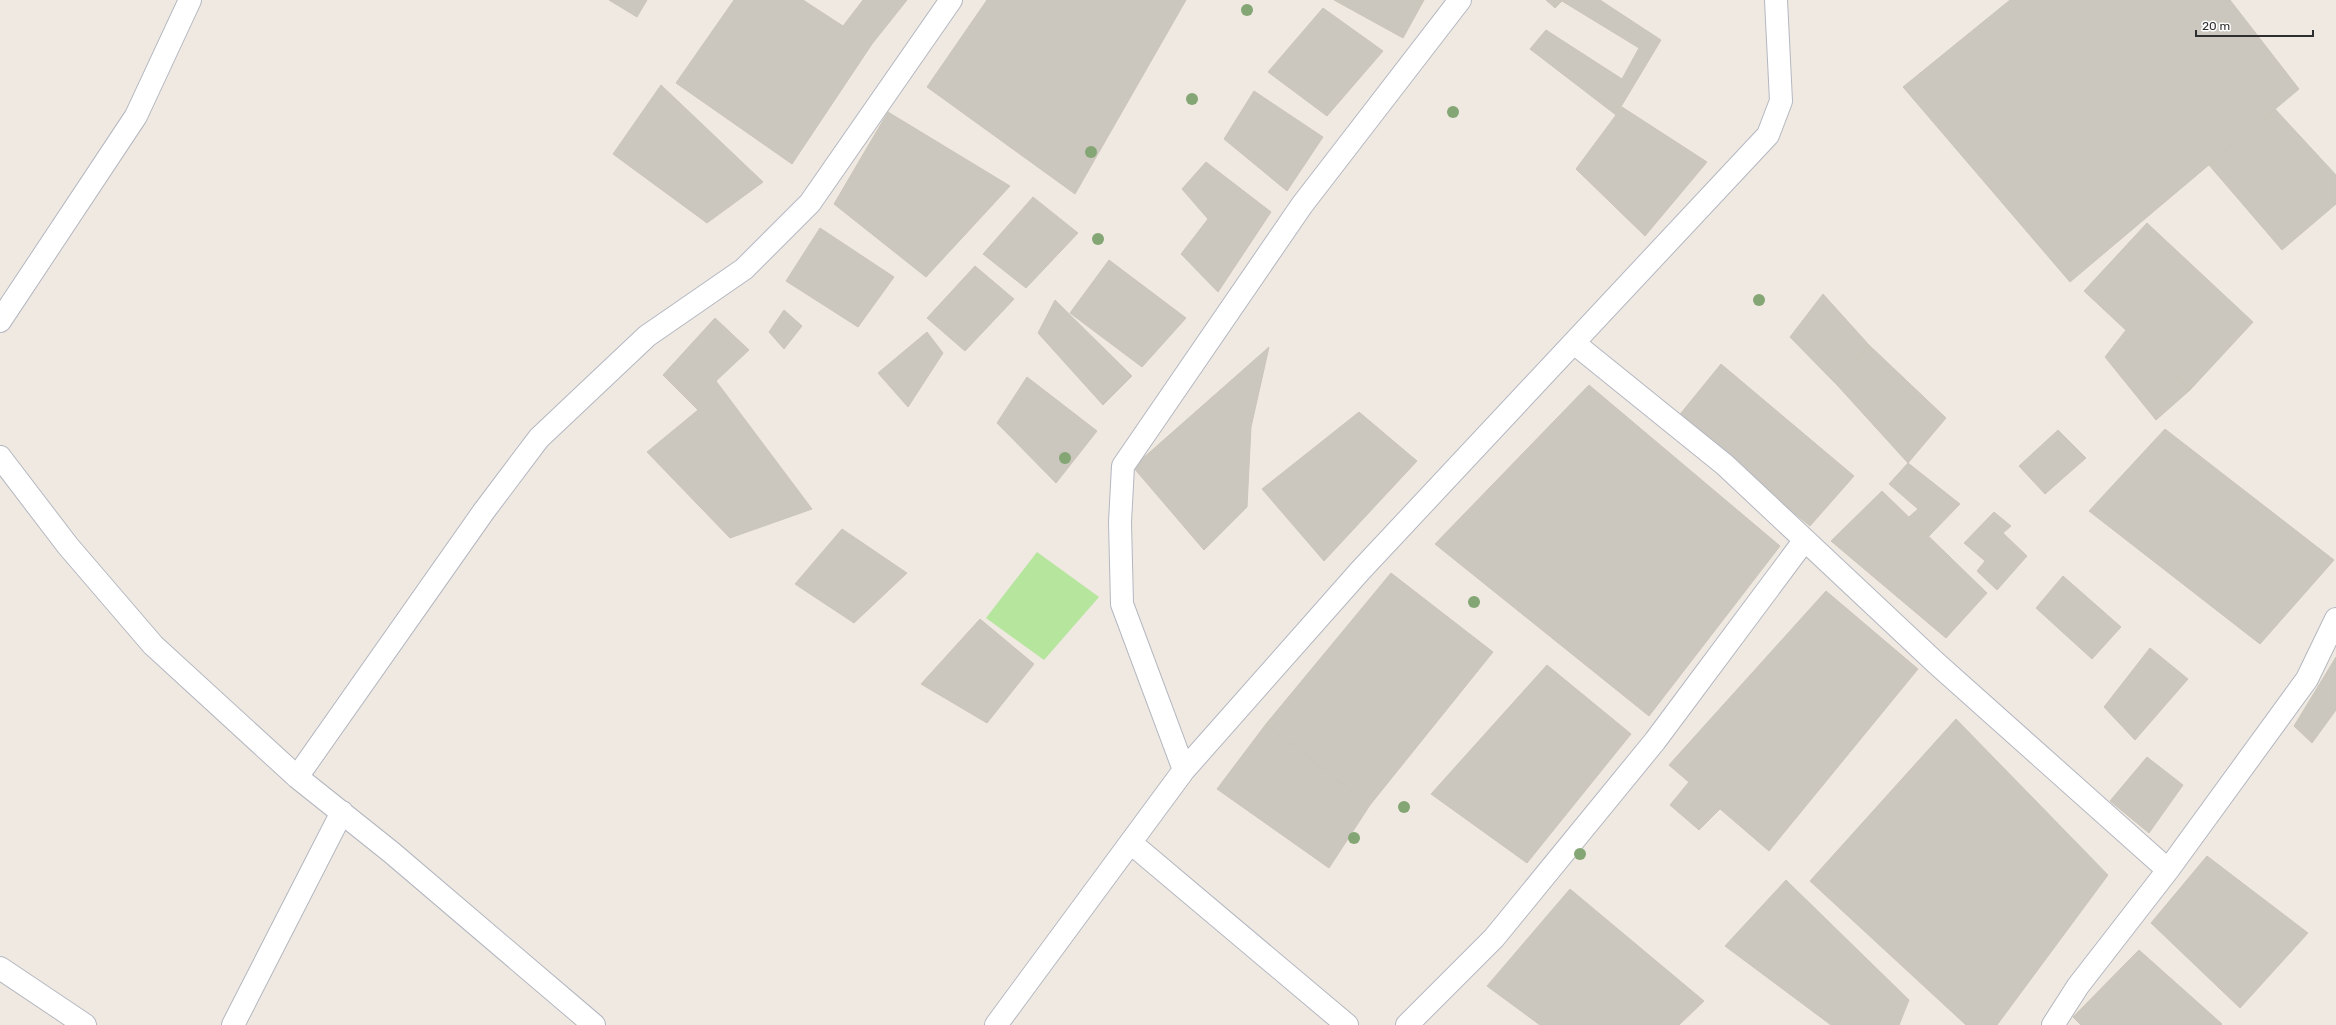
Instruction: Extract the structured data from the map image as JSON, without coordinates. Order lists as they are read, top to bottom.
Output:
{
  "scale_bar": "20 m"
}
